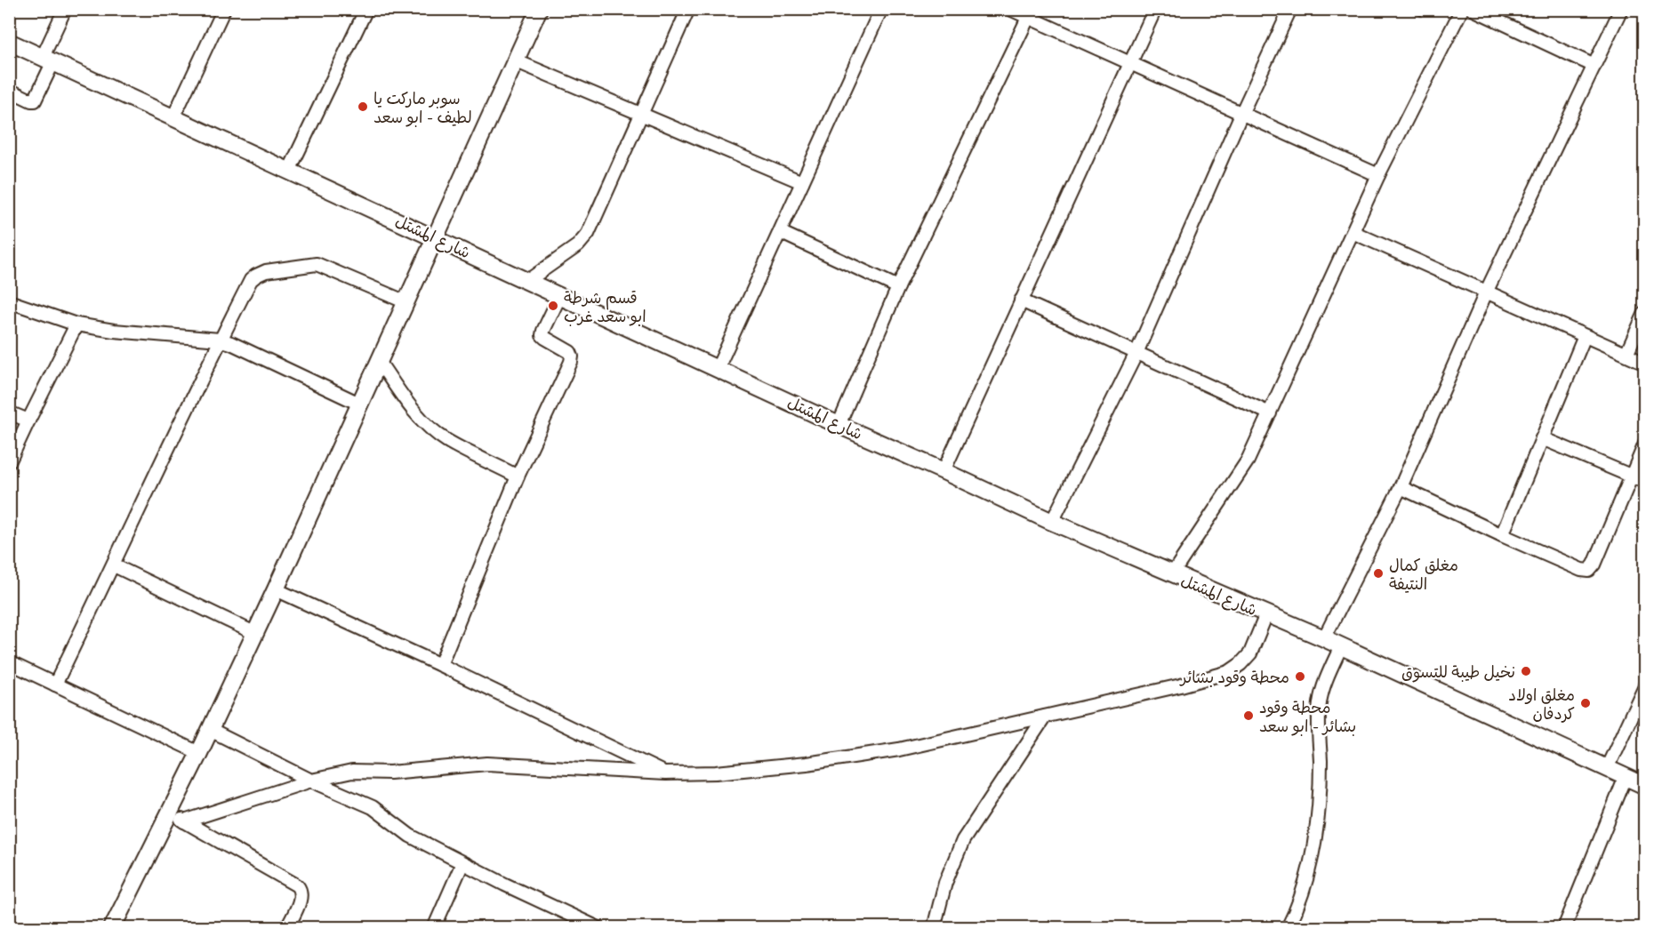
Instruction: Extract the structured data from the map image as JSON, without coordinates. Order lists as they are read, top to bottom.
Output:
{
  "streets": {
    "street": ["شارع المشتل"]
  },
  "places": [
    "سوبر ماركت يا لطيف - ابو سعد",
    "قسم شرطة ابو سعد غرب",
    "مغلق كمال النتيفة",
    "نخيل طيبة للتسوق",
    "محطة وقود بشائر",
    "مغلق اولاد كردفان",
    "محطة وقود بشائر - ابو سعد"
  ]
}
